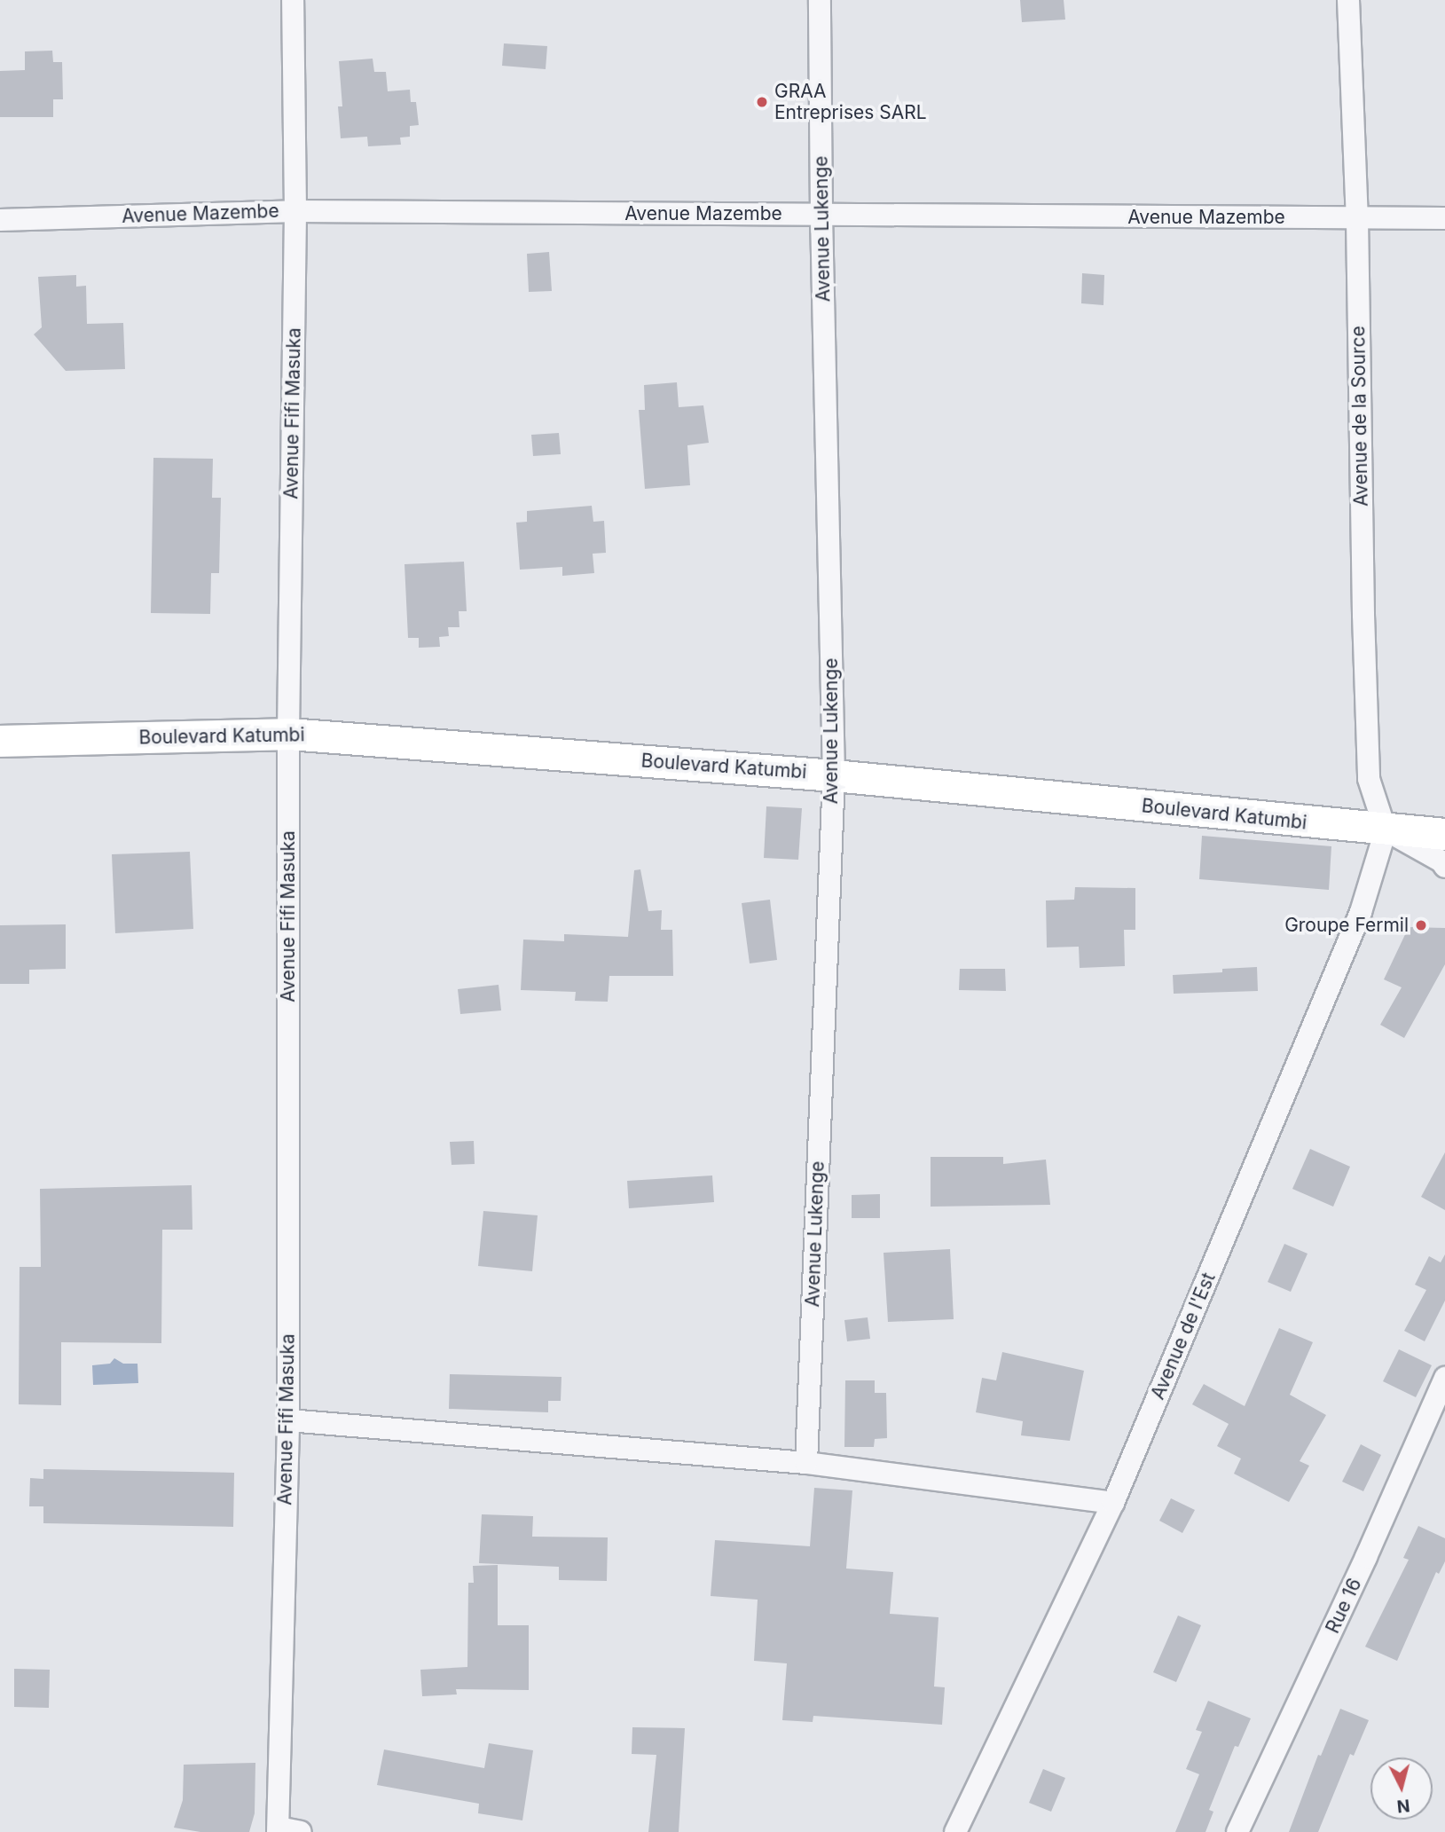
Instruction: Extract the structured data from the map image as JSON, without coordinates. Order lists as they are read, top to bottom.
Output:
{
  "streets": {
    "street": [
      "Avenue Mazembe",
      "Avenue Lukenge",
      "Avenue Fifi Masuka",
      "Avenue de la Source",
      "Boulevard Katumbi",
      "Avenue de l'Est",
      "Rue 16"
    ]
  },
  "crossings": [
    ["Avenue Mazembe", "Avenue Lukenge"],
    ["Avenue Mazembe", "Avenue Fifi Masuka"],
    ["Avenue Mazembe", "Avenue de la Source"],
    ["Avenue Lukenge", "Boulevard Katumbi"],
    ["Avenue Fifi Masuka", "Boulevard Katumbi"],
    ["Avenue de la Source", "Boulevard Katumbi"],
    ["Avenue de la Source", "Avenue de l'Est"],
    ["Boulevard Katumbi", "Avenue de l'Est"]
  ],
  "places": ["GRAA Entreprises SARL", "Groupe Fermil"],
  "north": "bottom"
}
